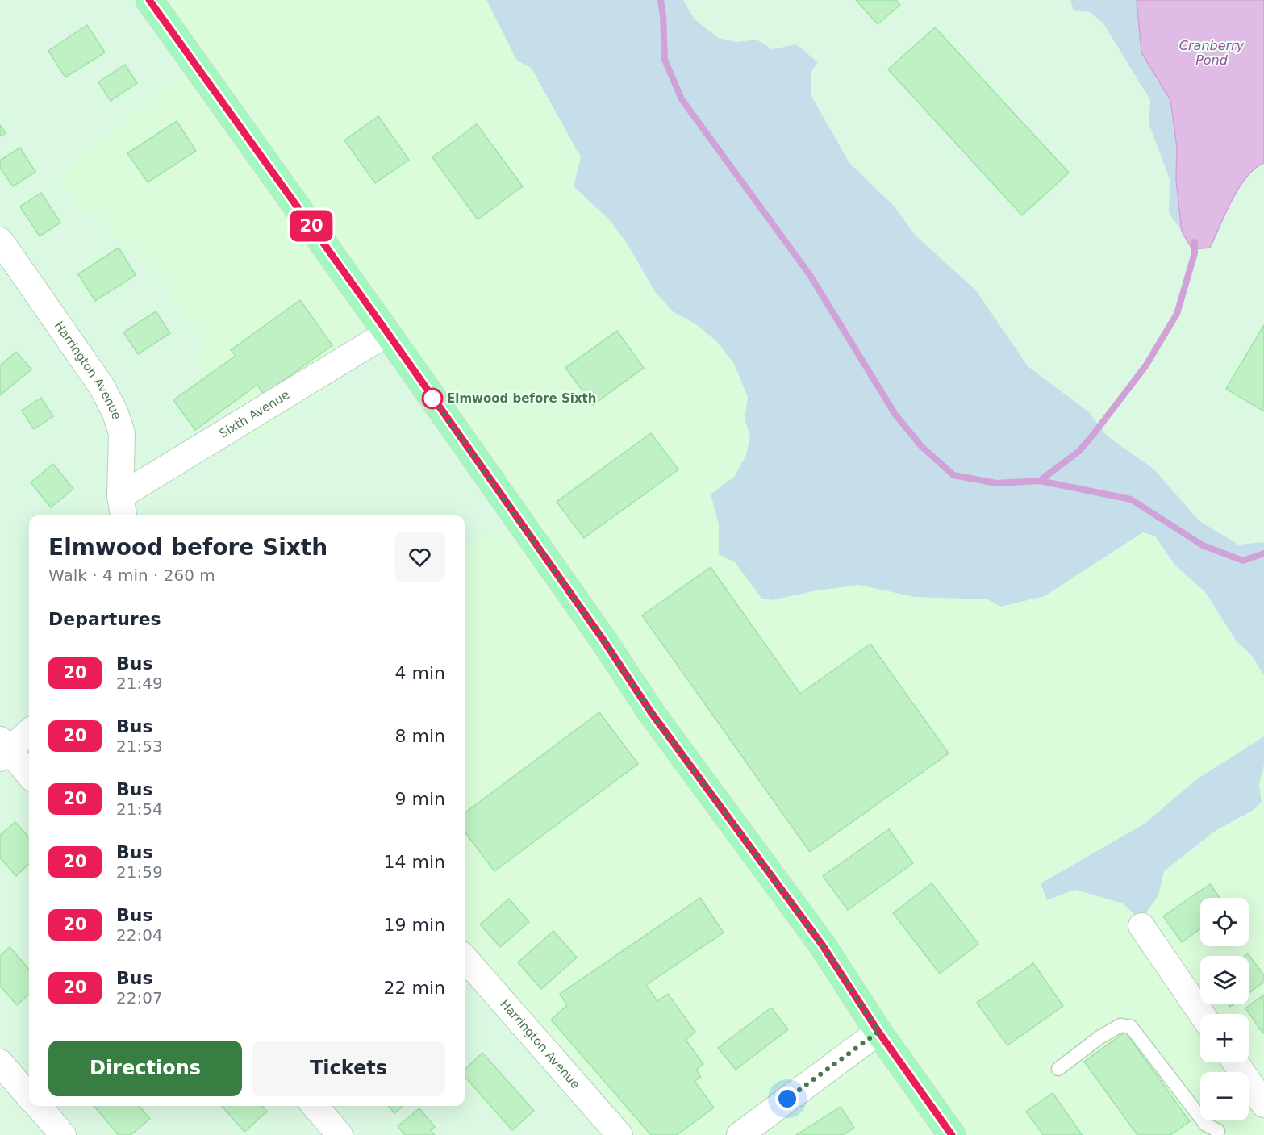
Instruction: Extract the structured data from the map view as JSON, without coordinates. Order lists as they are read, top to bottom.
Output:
{
  "streets": {
    "street": ["Harrington Avenue", "Sixth Avenue"]
  },
  "crossings": [
    ["Harrington Avenue", "Sixth Avenue"]
  ],
  "water": ["Cranberry Pond"],
  "places": ["Elmwood before Sixth"],
  "lines": ["bus line 20"],
  "page": {
    "on_map": "20",
    "heading": [
      ["Elmwood before Sixth", "Walk · 4 min · 260 m"],
      "Departures"
    ],
    "list": [
      {
        "mark": "20",
        "name": "Bus",
        "note": "21:49",
        "value": "4 min"
      },
      {
        "mark": "20",
        "name": "Bus",
        "note": "21:53",
        "value": "8 min"
      },
      {
        "mark": "20",
        "name": "Bus",
        "note": "21:54",
        "value": "9 min"
      },
      {
        "mark": "20",
        "name": "Bus",
        "note": "21:59",
        "value": "14 min"
      },
      {
        "mark": "20",
        "name": "Bus",
        "note": "22:04",
        "value": "19 min"
      },
      {
        "mark": "20",
        "name": "Bus",
        "note": "22:07",
        "value": "22 min"
      }
    ],
    "map_buttons": ["+", "−"],
    "buttons": ["Directions", "Tickets"]
  }
}
